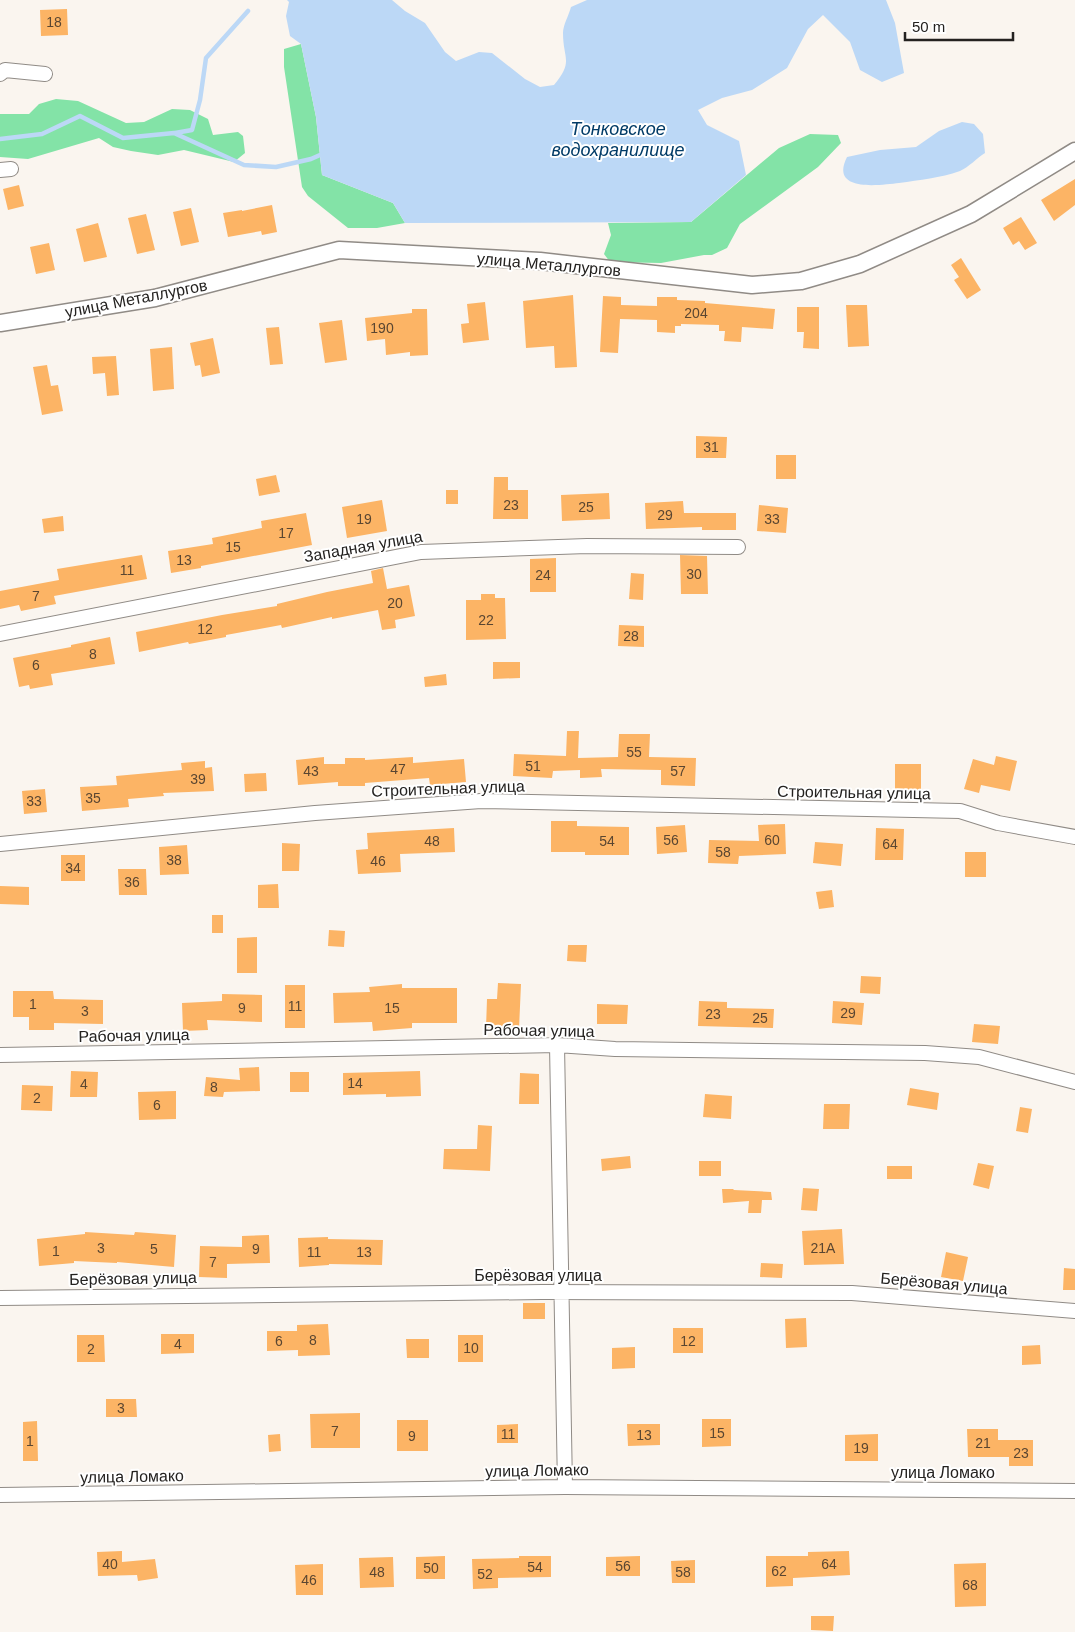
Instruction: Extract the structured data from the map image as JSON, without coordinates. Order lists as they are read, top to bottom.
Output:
{
  "streets": {
    "street": [
      "улица Металлургов",
      "Западная улица",
      "Строительная улица",
      "Рабочая улица",
      "Берёзовая улица",
      "улица Ломако"
    ]
  },
  "water": ["Тонковское водохранилище"],
  "house_numbers": [
    "18",
    "204",
    "190",
    "31",
    "23",
    "25",
    "29",
    "19",
    "33",
    "17",
    "15",
    "13",
    "11",
    "30",
    "24",
    "7",
    "20",
    "22",
    "12",
    "28",
    "8",
    "6",
    "55",
    "51",
    "47",
    "43",
    "57",
    "39",
    "35",
    "33",
    "56",
    "60",
    "48",
    "54",
    "64",
    "58",
    "38",
    "46",
    "34",
    "36",
    "1",
    "11",
    "9",
    "15",
    "3",
    "29",
    "23",
    "25",
    "14",
    "4",
    "8",
    "2",
    "6",
    "3",
    "21А",
    "5",
    "9",
    "1",
    "11",
    "13",
    "7",
    "8",
    "6",
    "12",
    "4",
    "10",
    "2",
    "3",
    "7",
    "15",
    "11",
    "13",
    "9",
    "1",
    "21",
    "19",
    "23",
    "40",
    "64",
    "56",
    "54",
    "50",
    "62",
    "48",
    "58",
    "52",
    "46",
    "68"
  ],
  "scale_bar": "50 m"
}
